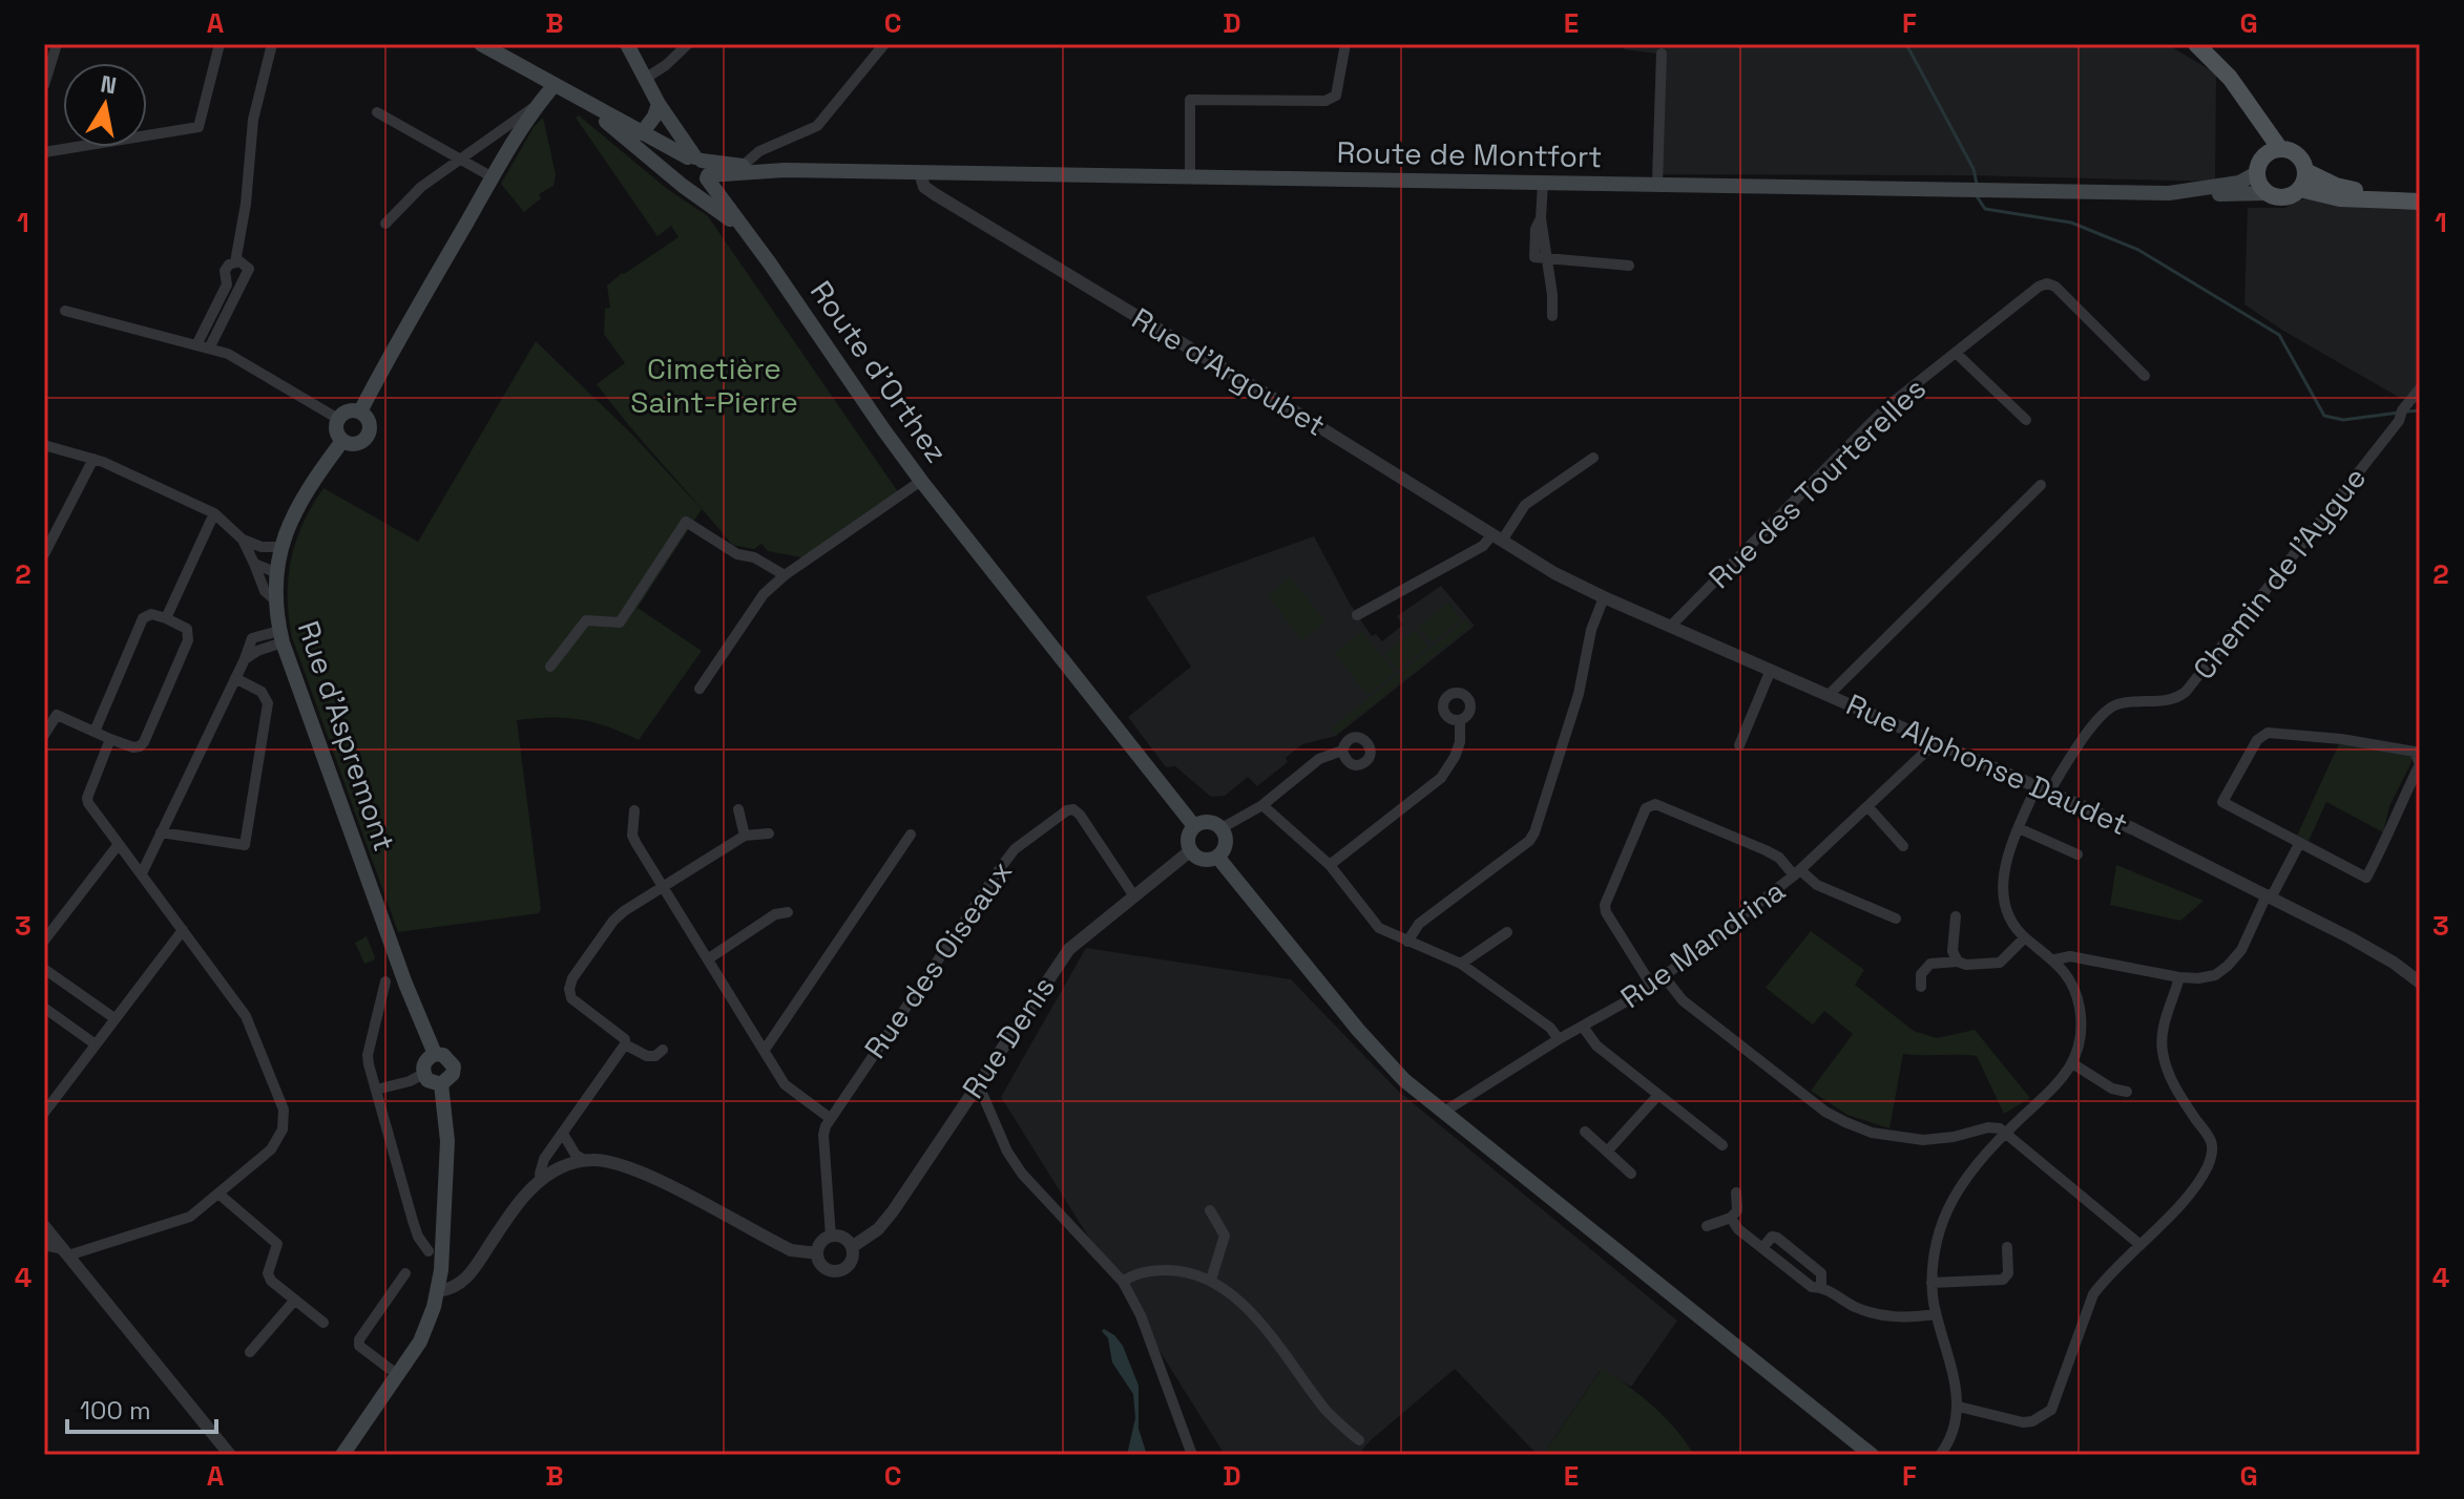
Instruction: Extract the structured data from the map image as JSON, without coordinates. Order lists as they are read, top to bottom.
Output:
{
  "streets": {
    "main road": ["Route de Montfort", "Route d'Orthez", "Rue d'Aspremont"],
    "street": [
      "Rue d'Argoubet",
      "Rue des Tourterelles",
      "Chemin de l'Aygue",
      "Rue Alphonse Daudet",
      "Rue Mandrina",
      "Rue des Oiseaux",
      "Rue Denis"
    ]
  },
  "crossings": [
    ["Route de Montfort", "Route d'Orthez"],
    ["Route de Montfort", "Rue d'Argoubet"],
    ["Route d'Orthez", "Rue Denis"],
    ["Rue d'Argoubet", "Rue Alphonse Daudet"],
    ["Rue des Tourterelles", "Rue Alphonse Daudet"],
    ["Chemin de l'Aygue", "Rue Alphonse Daudet"],
    ["Rue Alphonse Daudet", "Rue Mandrina"],
    ["Rue des Oiseaux", "Rue Denis"]
  ],
  "parks": ["Cimetière Saint-Pierre"],
  "scale_bar": "100 m",
  "north": "top",
  "grid": {
    "columns": [
      "A",
      "B",
      "C",
      "D",
      "E",
      "F",
      "G"
    ],
    "rows": [
      "1",
      "2",
      "3",
      "4"
    ]
  }
}
